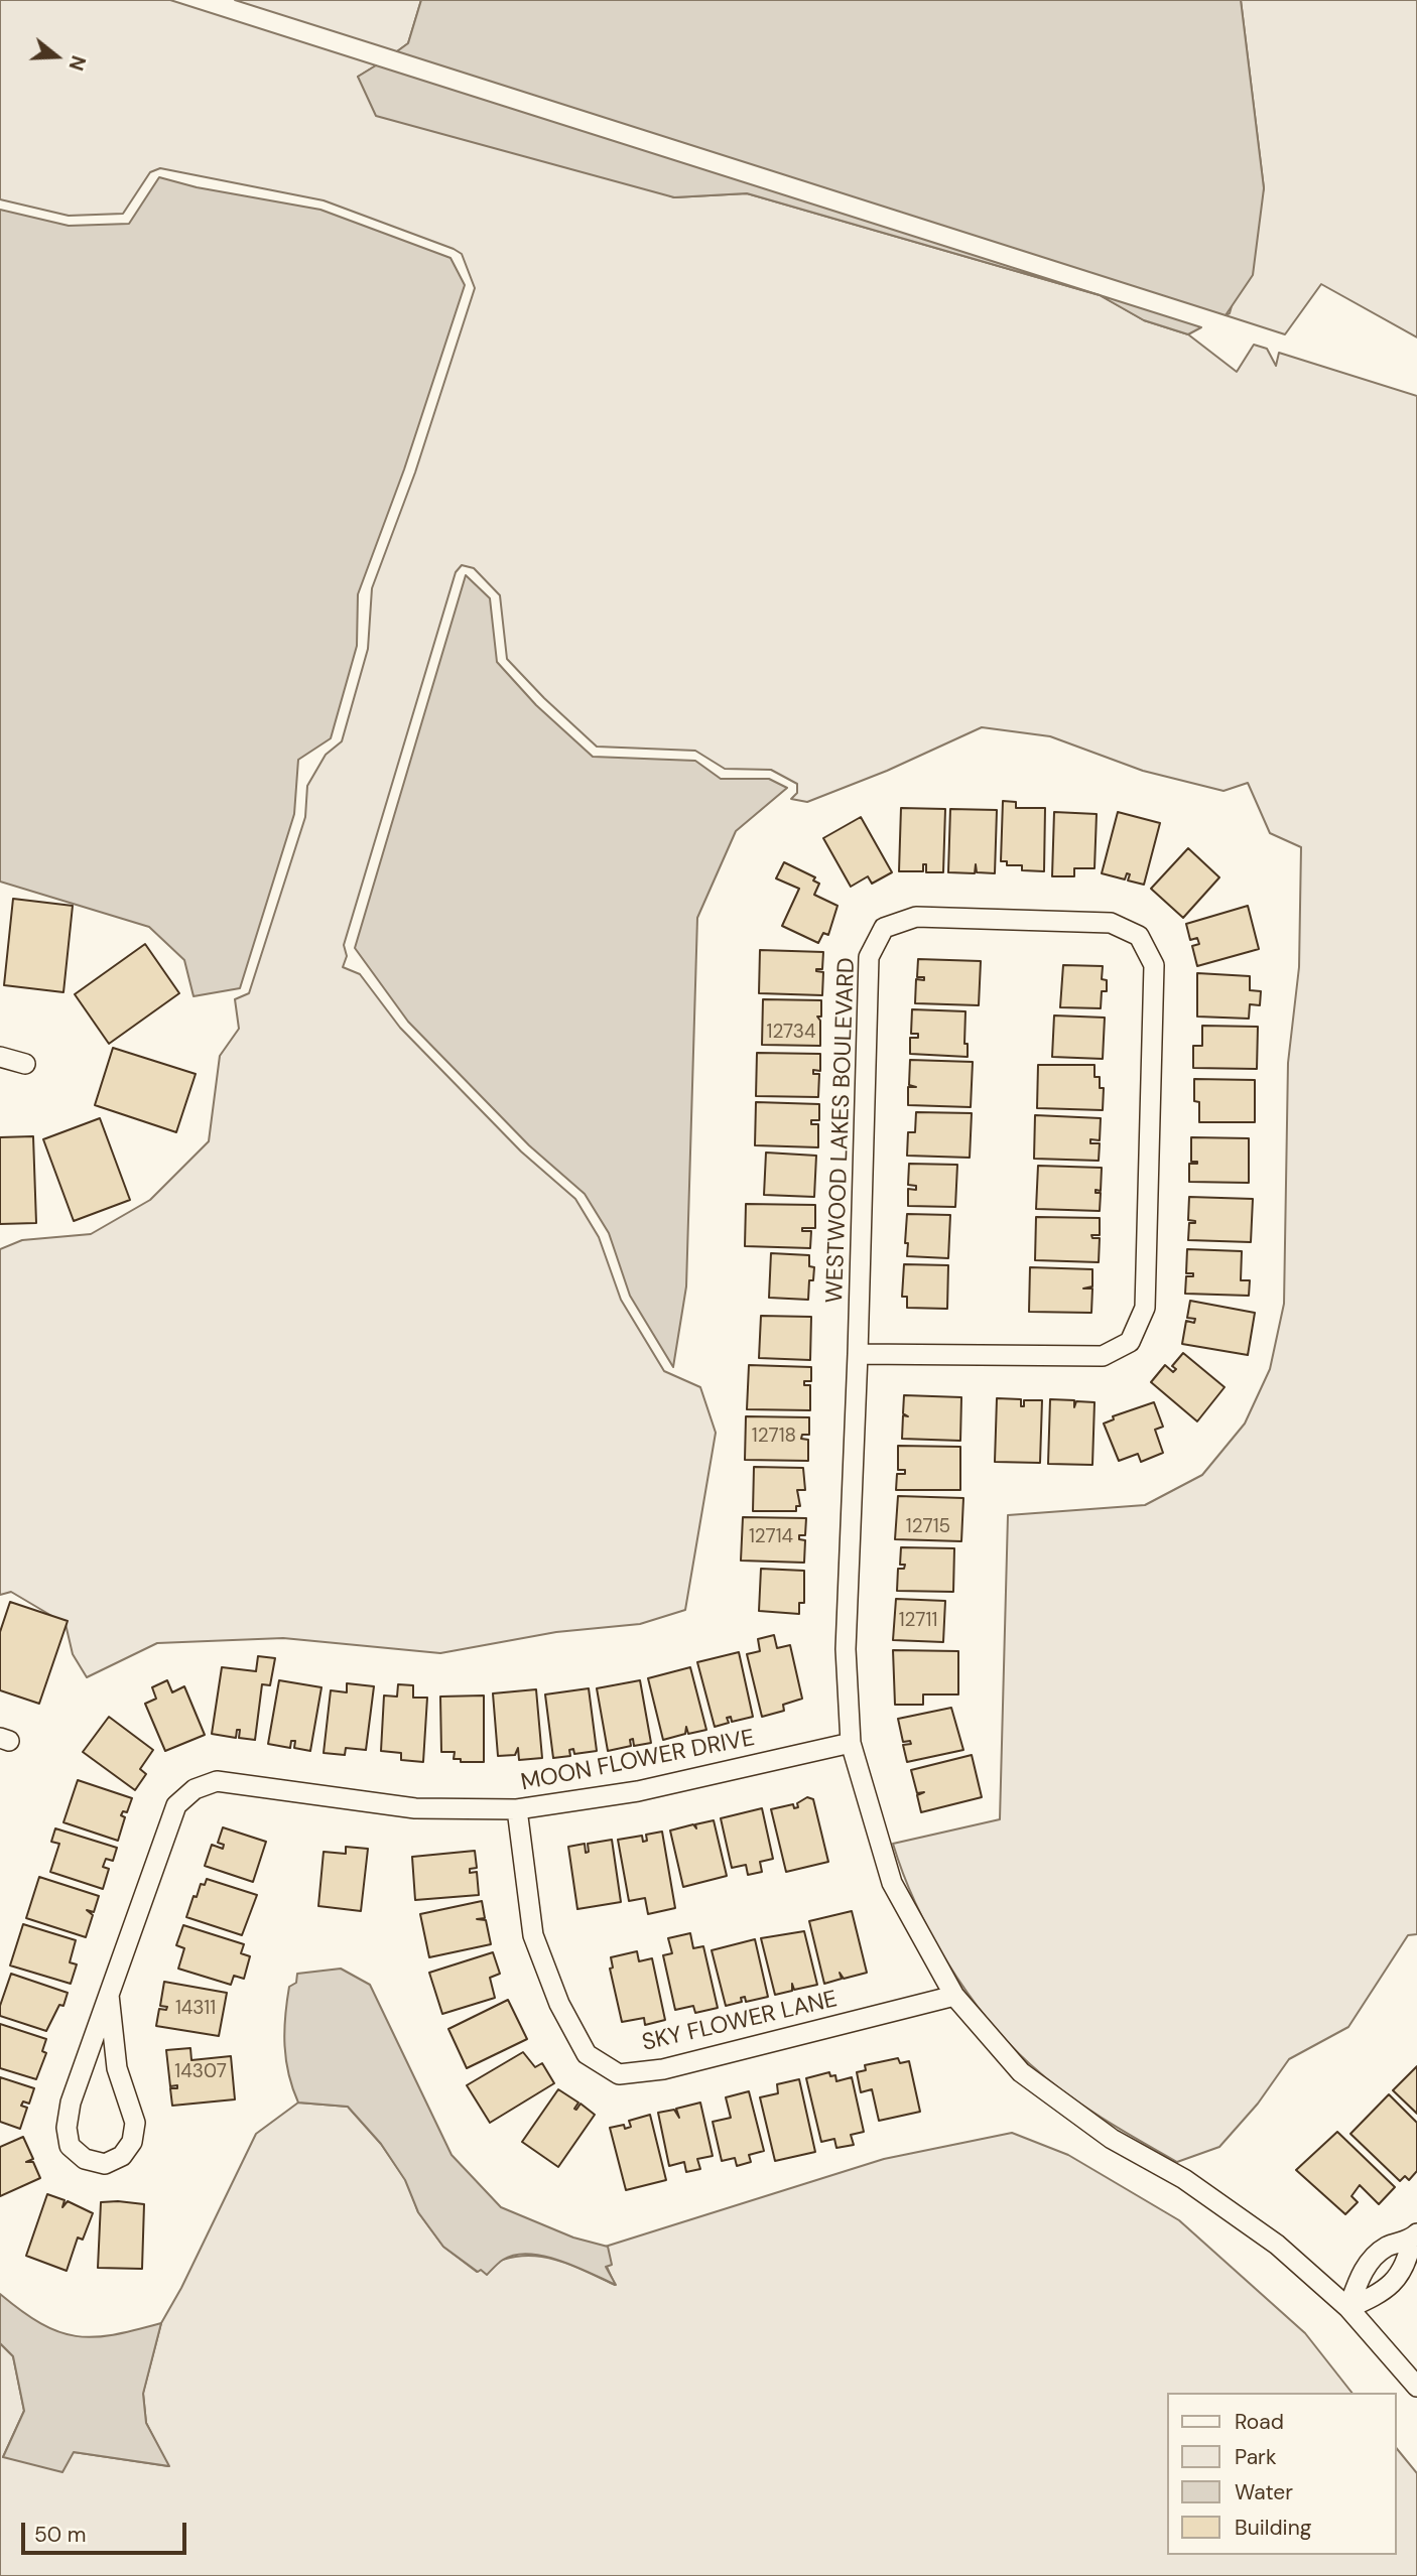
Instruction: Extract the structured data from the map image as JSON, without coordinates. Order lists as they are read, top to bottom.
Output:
{
  "streets": {
    "street": ["WESTWOOD LAKES BOULEVARD", "MOON FLOWER DRIVE", "SKY FLOWER LANE"]
  },
  "crossings": [
    ["WESTWOOD LAKES BOULEVARD", "MOON FLOWER DRIVE"],
    ["WESTWOOD LAKES BOULEVARD", "SKY FLOWER LANE"],
    ["MOON FLOWER DRIVE", "SKY FLOWER LANE"]
  ],
  "house_numbers": [
    "12734",
    "12718",
    "12715",
    "12714",
    "12711",
    "14311",
    "14307"
  ],
  "legend": [
    "Road",
    "Park",
    "Water",
    "Building"
  ],
  "scale_bar": "50 m",
  "north": "right"
}
